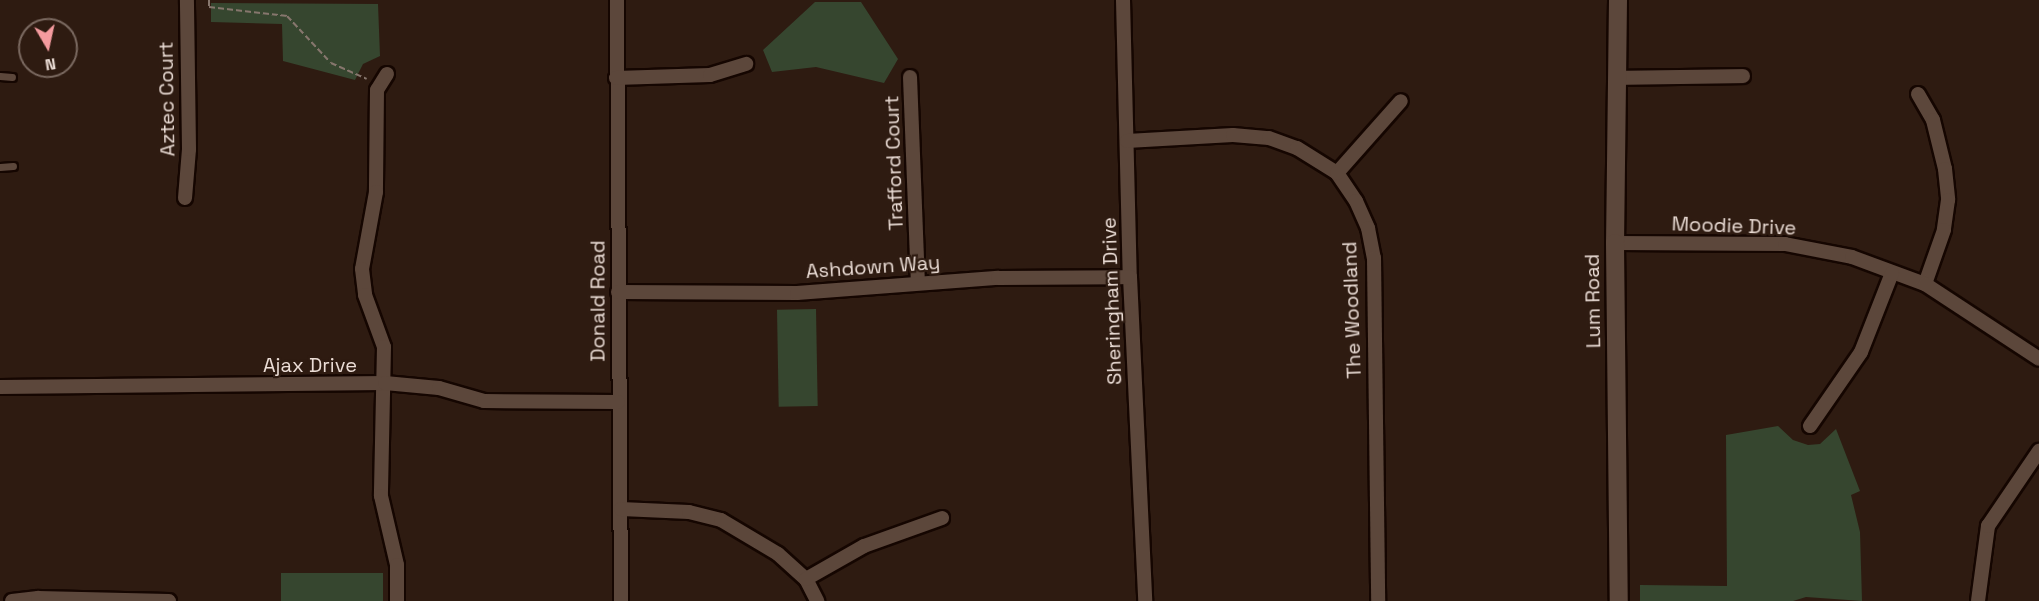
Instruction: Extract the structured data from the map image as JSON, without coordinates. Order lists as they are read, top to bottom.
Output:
{
  "streets": {
    "street": [
      "Aztec Court",
      "Trafford Court",
      "Moodie Drive",
      "Ashdown Way",
      "Donald Road",
      "Sheringham Drive",
      "Lum Road",
      "The Woodland",
      "Ajax Drive"
    ]
  },
  "crossings": [
    ["Trafford Court", "Ashdown Way"],
    ["Moodie Drive", "Lum Road"],
    ["Ashdown Way", "Donald Road"],
    ["Ashdown Way", "Sheringham Drive"],
    ["Donald Road", "Ajax Drive"]
  ],
  "north": "bottom"
}
